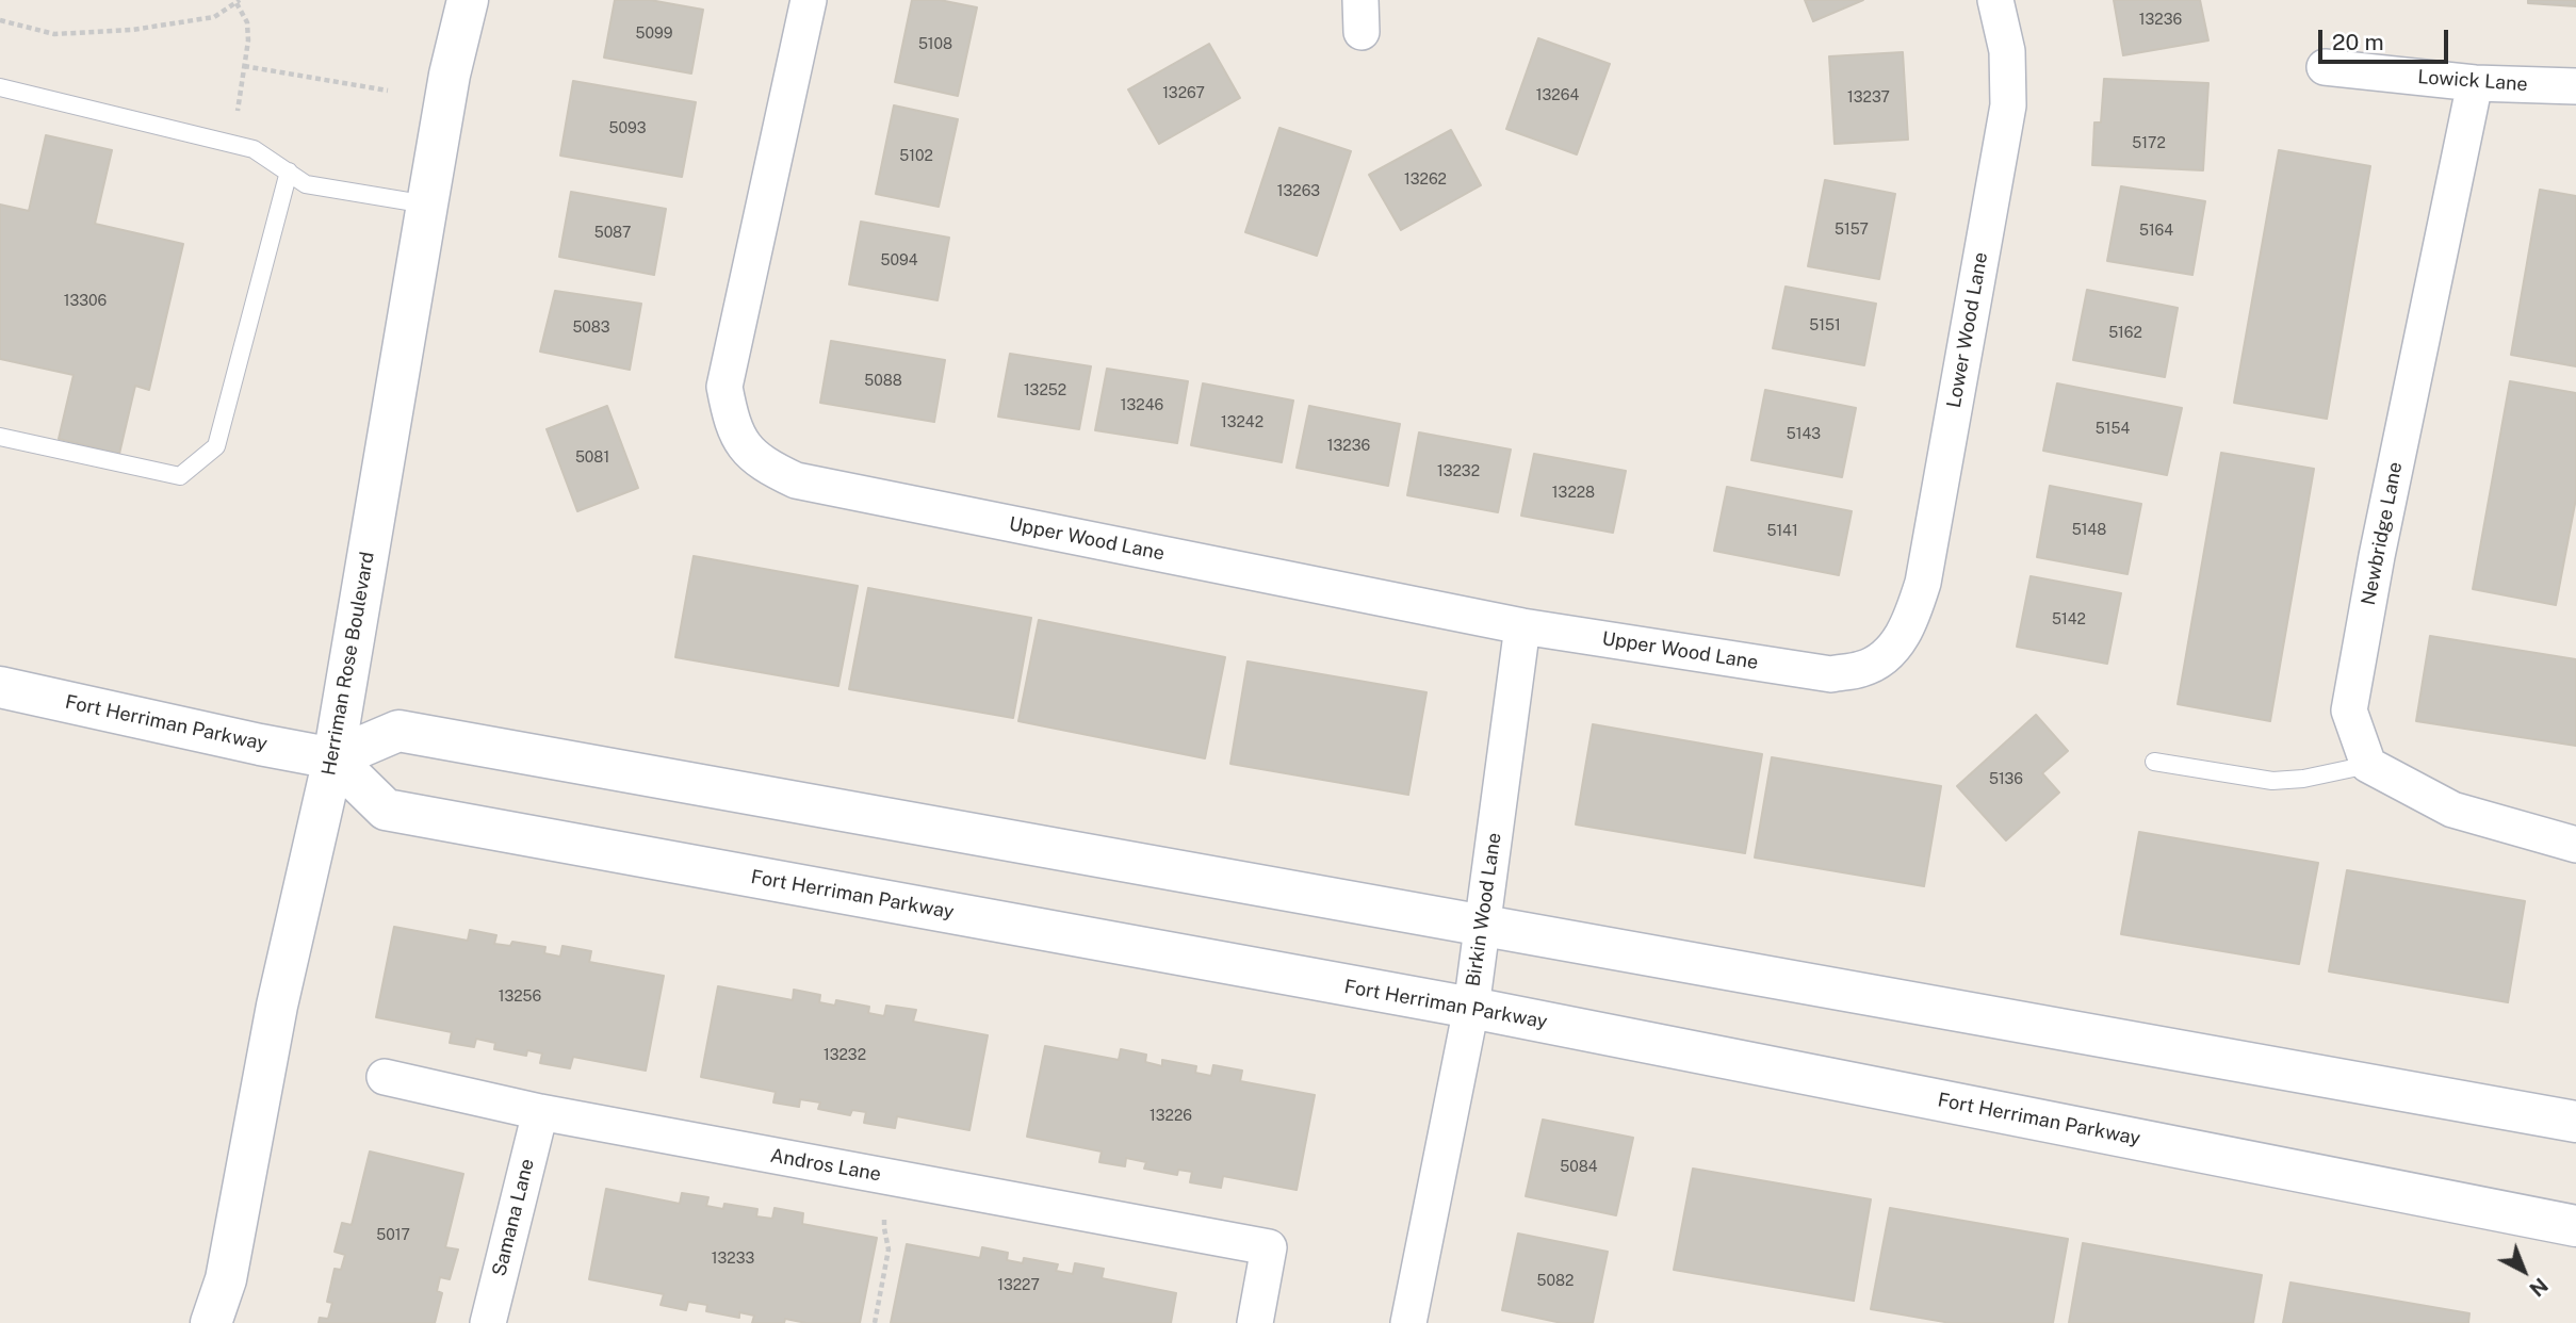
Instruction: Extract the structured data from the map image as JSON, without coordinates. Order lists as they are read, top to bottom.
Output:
{
  "streets": {
    "street": [
      "Lowick Lane",
      "Lower Wood Lane",
      "Newbridge Lane",
      "Upper Wood Lane",
      "Herriman Rose Boulevard",
      "Fort Herriman Parkway",
      "Birkin Wood Lane",
      "Andros Lane",
      "Samana Lane"
    ]
  },
  "crossings": [
    ["Lowick Lane", "Newbridge Lane"],
    ["Lower Wood Lane", "Upper Wood Lane"],
    ["Upper Wood Lane", "Birkin Wood Lane"],
    ["Herriman Rose Boulevard", "Fort Herriman Parkway"],
    ["Fort Herriman Parkway", "Birkin Wood Lane"],
    ["Andros Lane", "Samana Lane"]
  ],
  "house_numbers": [
    "13236",
    "5099",
    "5108",
    "13267",
    "13264",
    "13237",
    "5093",
    "5172",
    "5102",
    "13262",
    "13263",
    "5157",
    "5164",
    "5087",
    "5094",
    "13306",
    "5151",
    "5083",
    "5162",
    "5088",
    "13252",
    "13246",
    "13242",
    "5154",
    "5143",
    "13236",
    "5081",
    "13232",
    "13228",
    "5148",
    "5141",
    "5142",
    "5136",
    "13256",
    "13232",
    "13226",
    "5084",
    "5017",
    "13233",
    "5082",
    "13227"
  ],
  "scale_bar": "20 m",
  "north": "bottom right"
}
